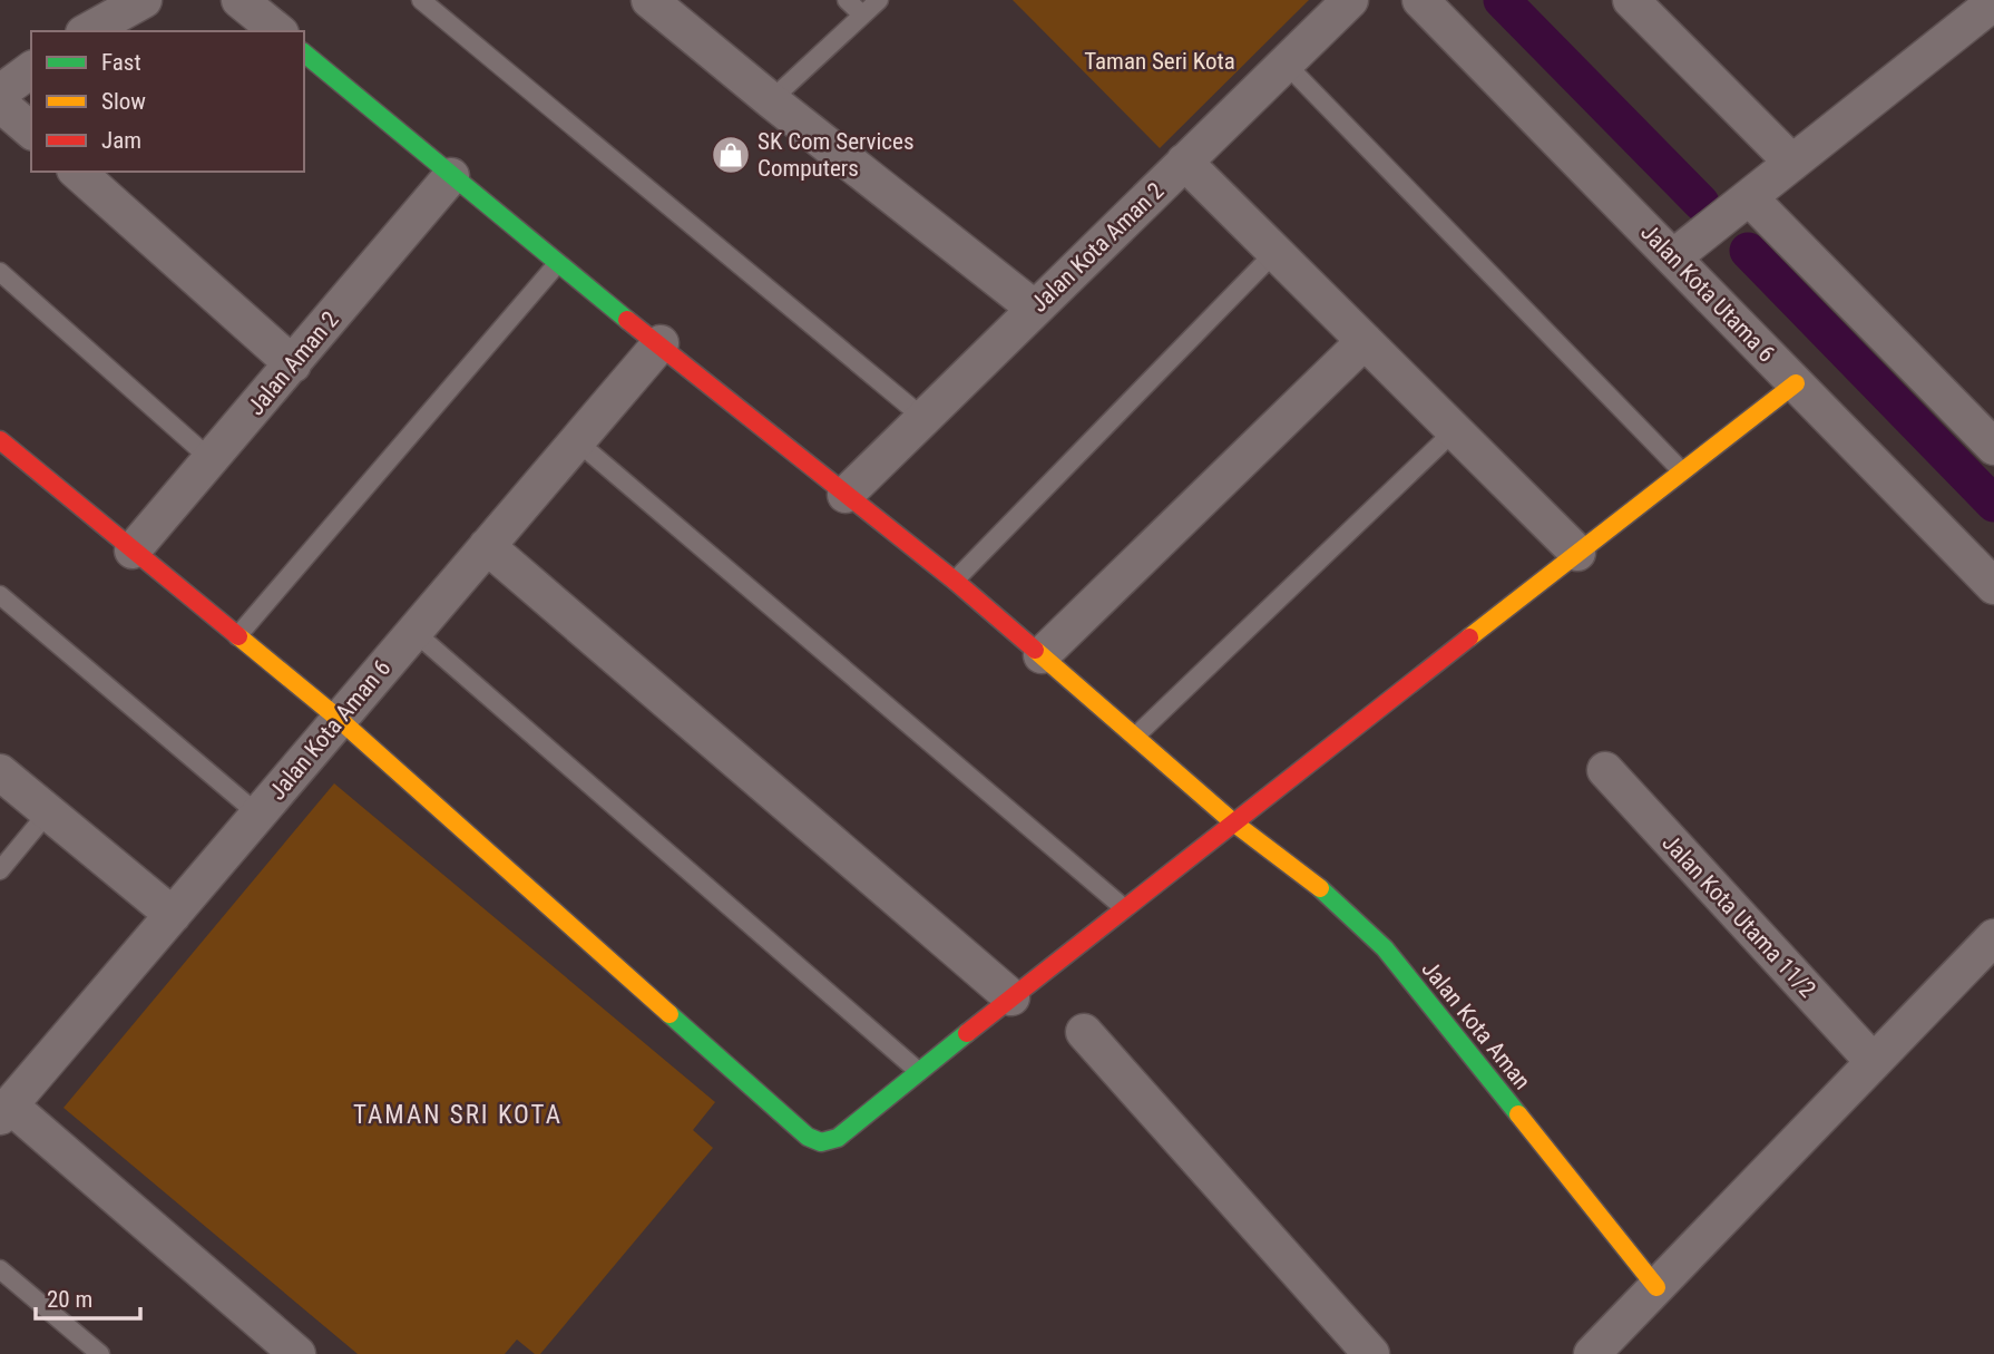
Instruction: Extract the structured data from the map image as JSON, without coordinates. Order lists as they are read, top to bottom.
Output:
{
  "streets": {
    "street": [
      "Jalan Kota Aman 2",
      "Jalan Kota Utama 6",
      "Jalan Aman 2",
      "Jalan Kota Aman 6",
      "Jalan Kota Utama 11/2",
      "Jalan Kota Aman"
    ]
  },
  "crossings": [
    ["Jalan Kota Aman 2", "Jalan Kota Aman"],
    ["Jalan Aman 2", "Jalan Kota Aman"],
    ["Jalan Kota Aman 6", "Jalan Kota Aman"]
  ],
  "districts": ["TAMAN SRI KOTA"],
  "parks": ["Taman Seri Kota"],
  "places": {
    "shop": ["SK Com Services Computers"]
  },
  "legend": ["Fast", "Slow", "Jam"],
  "scale_bar": "20 m"
}
